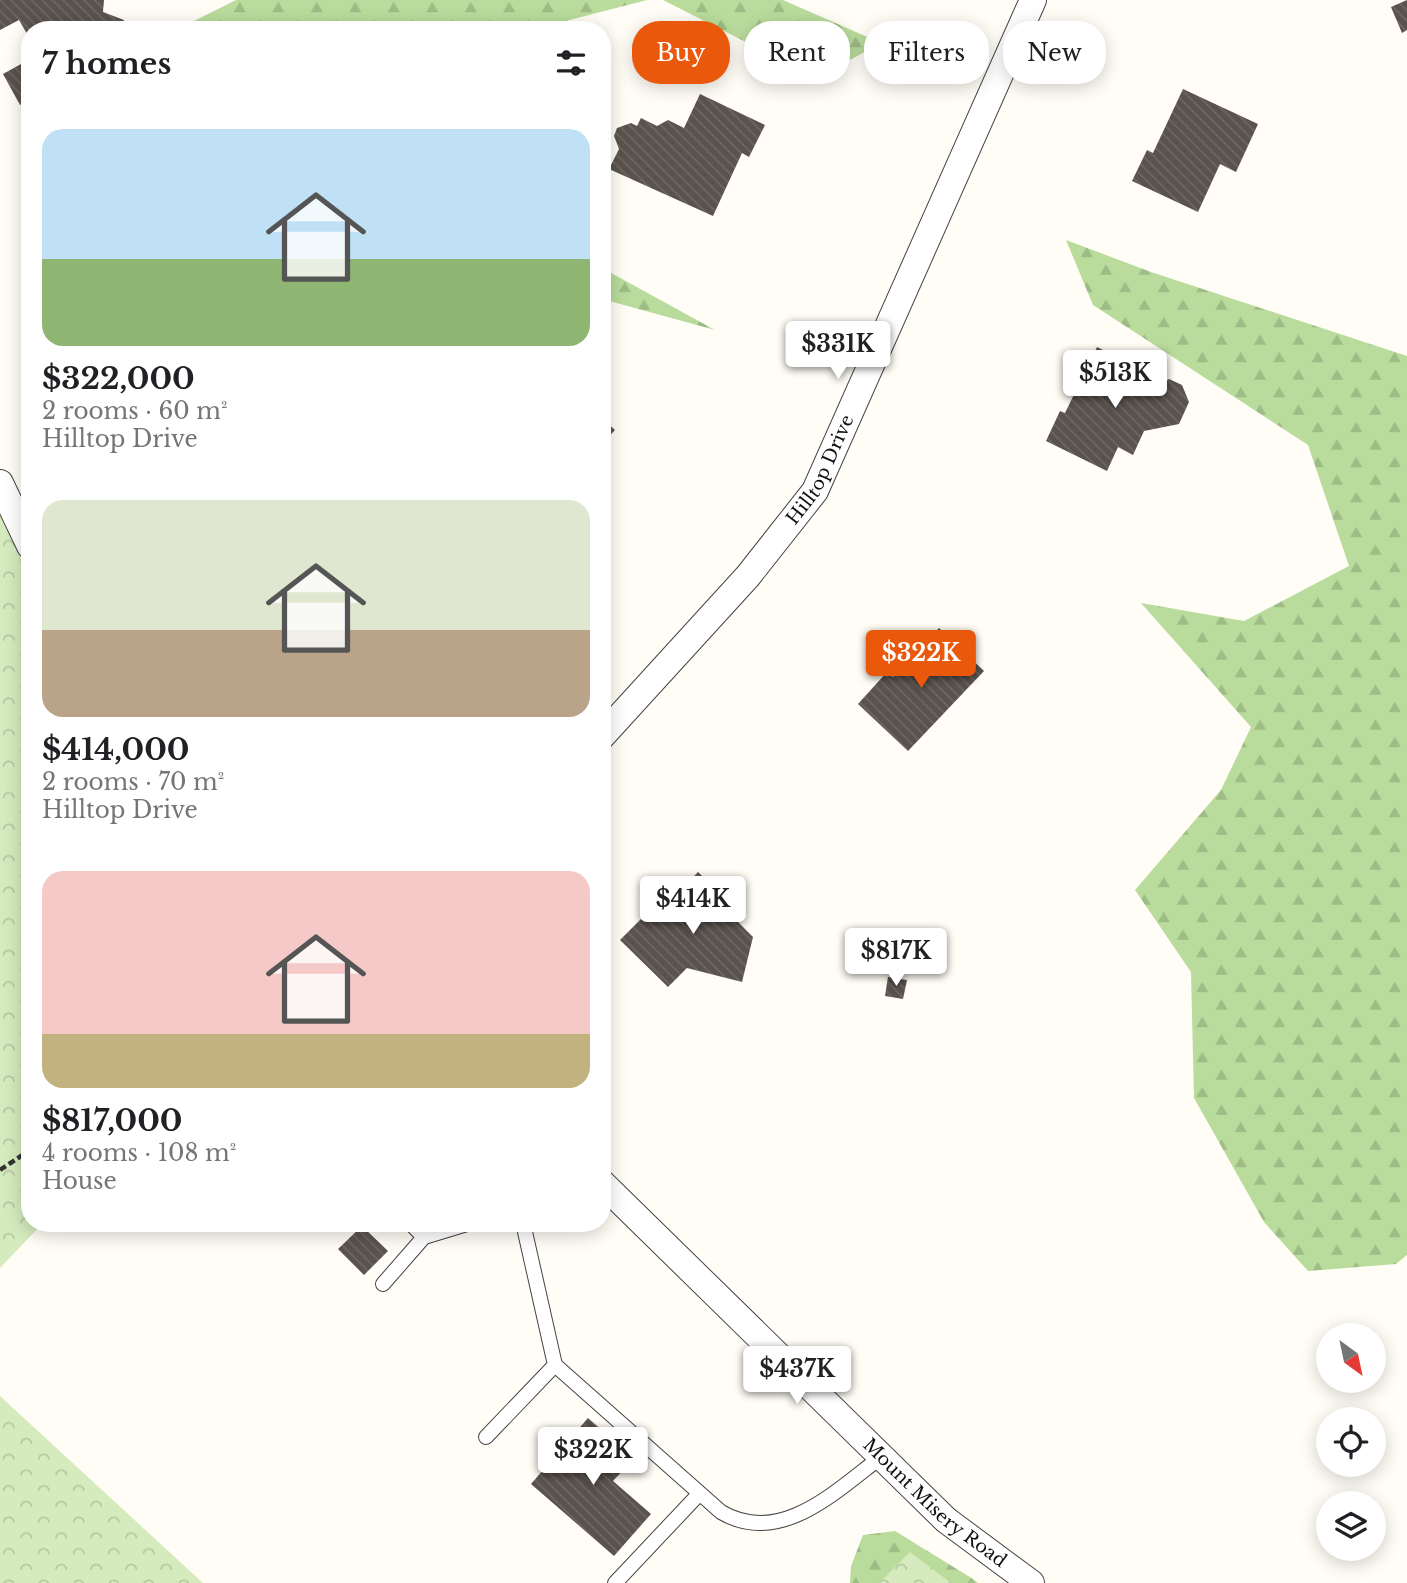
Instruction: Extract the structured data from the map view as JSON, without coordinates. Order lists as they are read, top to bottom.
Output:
{
  "streets": {
    "street": ["Hilltop Drive", "Mount Misery Road"]
  },
  "north": "bottom right",
  "page": {
    "chip": [
      "Buy",
      "Rent",
      "Filters",
      "New"
    ],
    "heading": "7 homes",
    "list": [
      {
        "name": "$322,000",
        "note": "2 rooms · 60 m² · Hilltop Drive"
      },
      {
        "name": "$414,000",
        "note": "2 rooms · 70 m² · Hilltop Drive"
      },
      {
        "name": "$817,000",
        "note": "4 rooms · 108 m² · House"
      }
    ],
    "price": [
      "$331K",
      "$513K",
      "$322K",
      "$414K",
      "$817K",
      "$437K",
      "$322K"
    ]
  }
}
